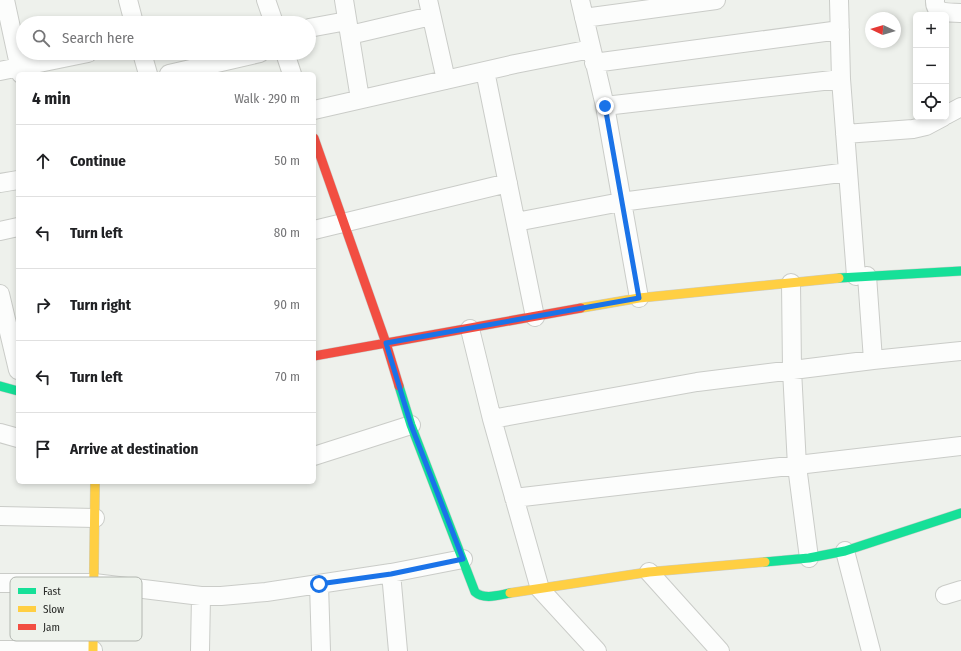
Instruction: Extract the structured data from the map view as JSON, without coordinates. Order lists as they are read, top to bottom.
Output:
{
  "legend": ["Fast", "Slow", "Jam"],
  "north": "left",
  "page": {
    "map_buttons": ["+", "−"],
    "search": "Search here",
    "heading": ["4 min", "Walk · 290 m"],
    "list": [
      ["Continue", "50 m"],
      ["Turn left", "80 m"],
      ["Turn right", "90 m"],
      ["Turn left", "70 m"],
      "Arrive at destination"
    ]
  }
}
